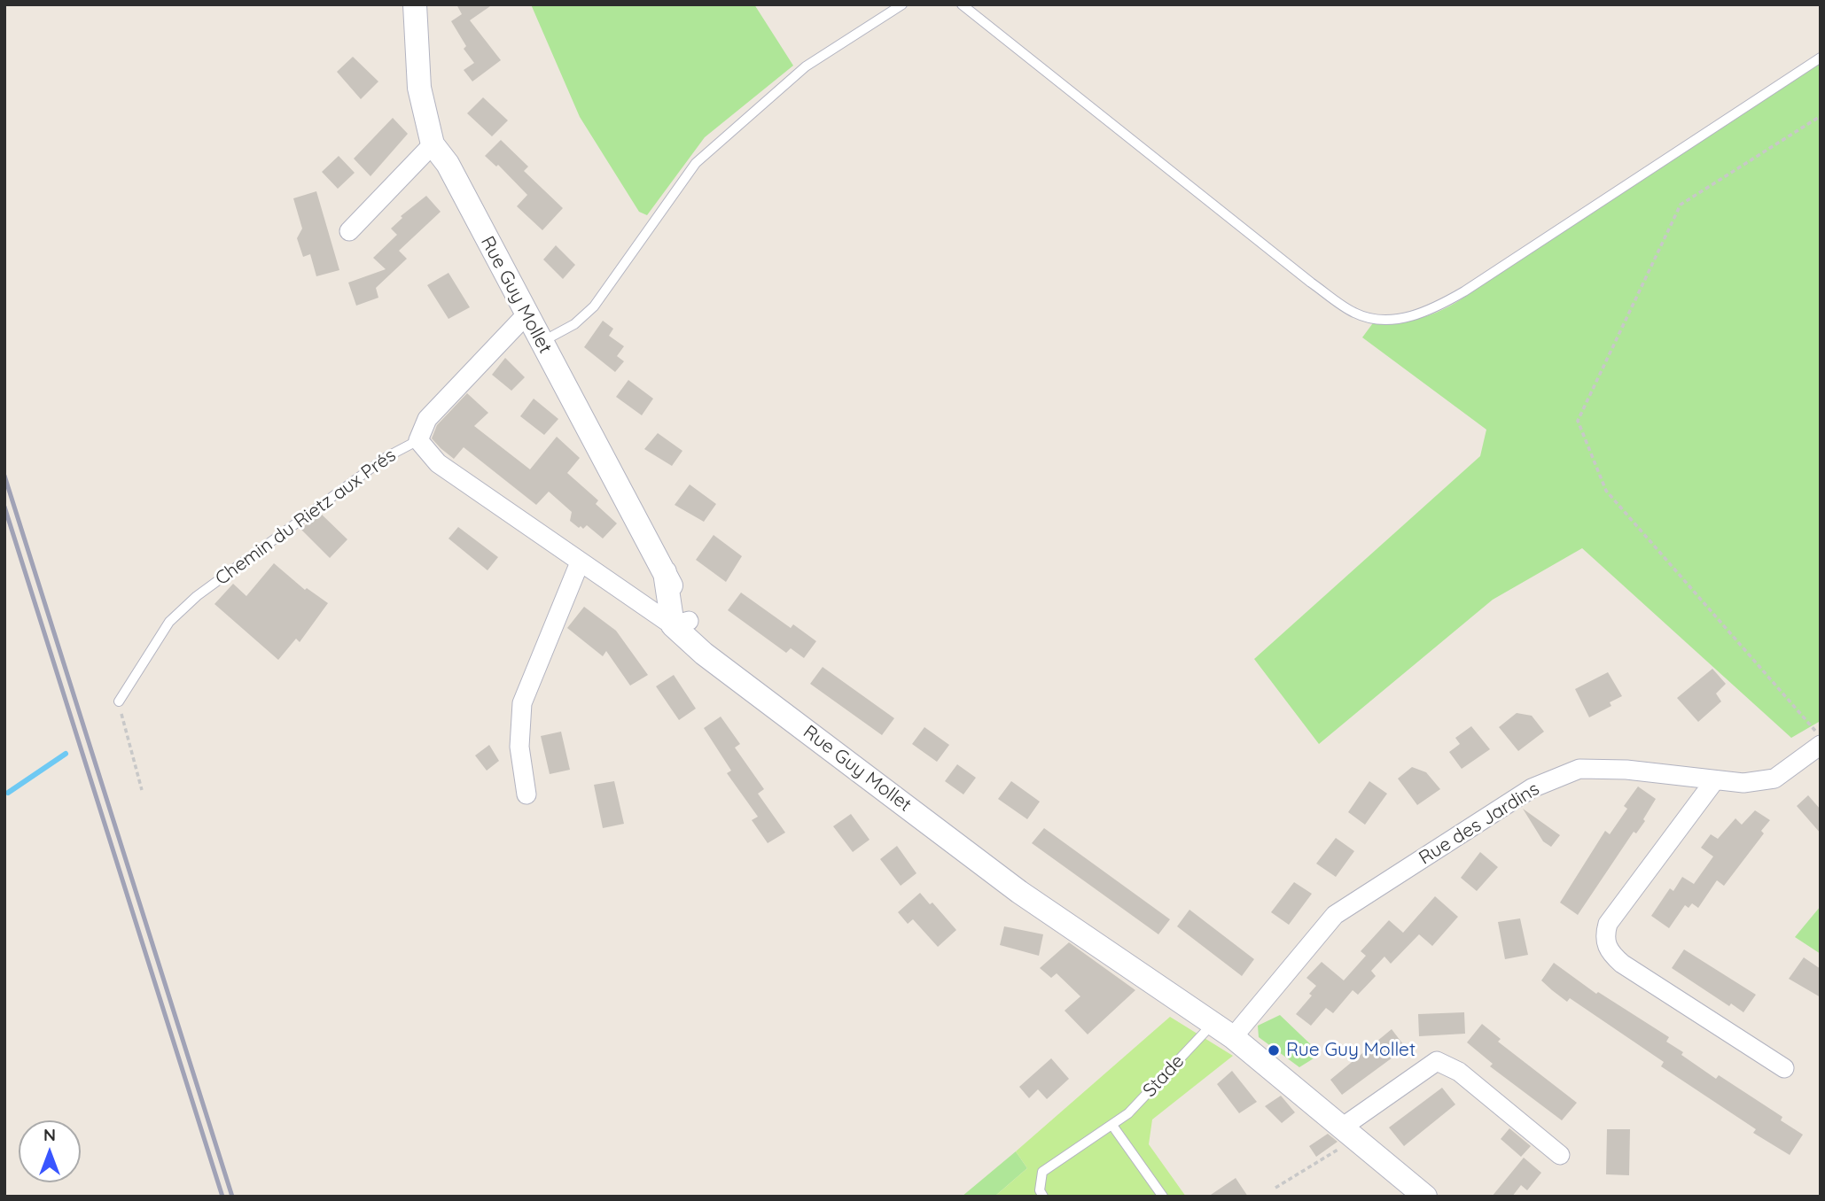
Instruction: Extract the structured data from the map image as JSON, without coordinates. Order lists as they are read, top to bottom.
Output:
{
  "streets": {
    "street": ["Rue Guy Mollet", "Chemin du Rietz aux Prés", "Rue des Jardins"],
    "lane": ["Stade"]
  },
  "crossings": [
    ["Rue Guy Mollet", "Chemin du Rietz aux Prés"],
    ["Rue Guy Mollet", "Rue des Jardins"],
    ["Rue Guy Mollet", "Stade"]
  ],
  "places": ["Rue Guy Mollet"],
  "north": "top"
}
